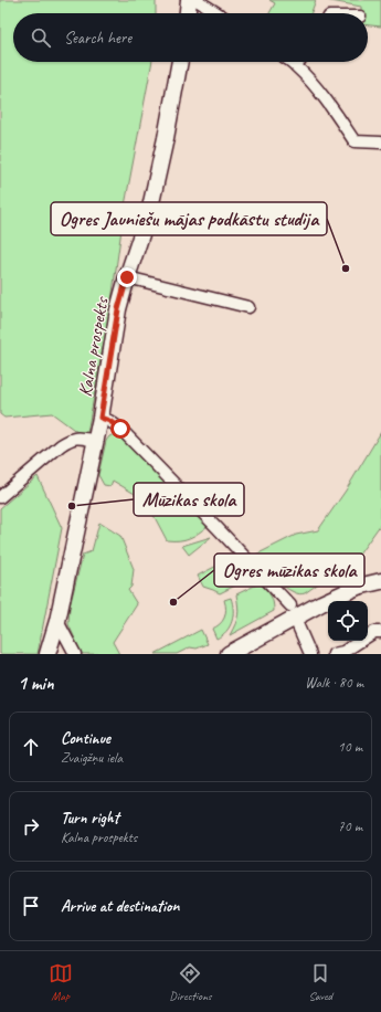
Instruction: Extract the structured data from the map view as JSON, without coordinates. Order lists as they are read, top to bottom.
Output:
{
  "streets": {
    "main road": ["Kalna prospekts"]
  },
  "places": ["Ogres Jauniešu mājas podkāstu studija", "Mūzikas skola", "Ogres mūzikas skola"],
  "page": {
    "search": "Search here",
    "heading": ["1 min", "Walk · 80 m"],
    "list": [
      ["Continue", "Zvaigžņu iela", "10 m"],
      ["Turn right", "Kalna prospekts", "70 m"],
      "Arrive at destination"
    ],
    "nav": ["Map", "Directions", "Saved"]
  }
}
